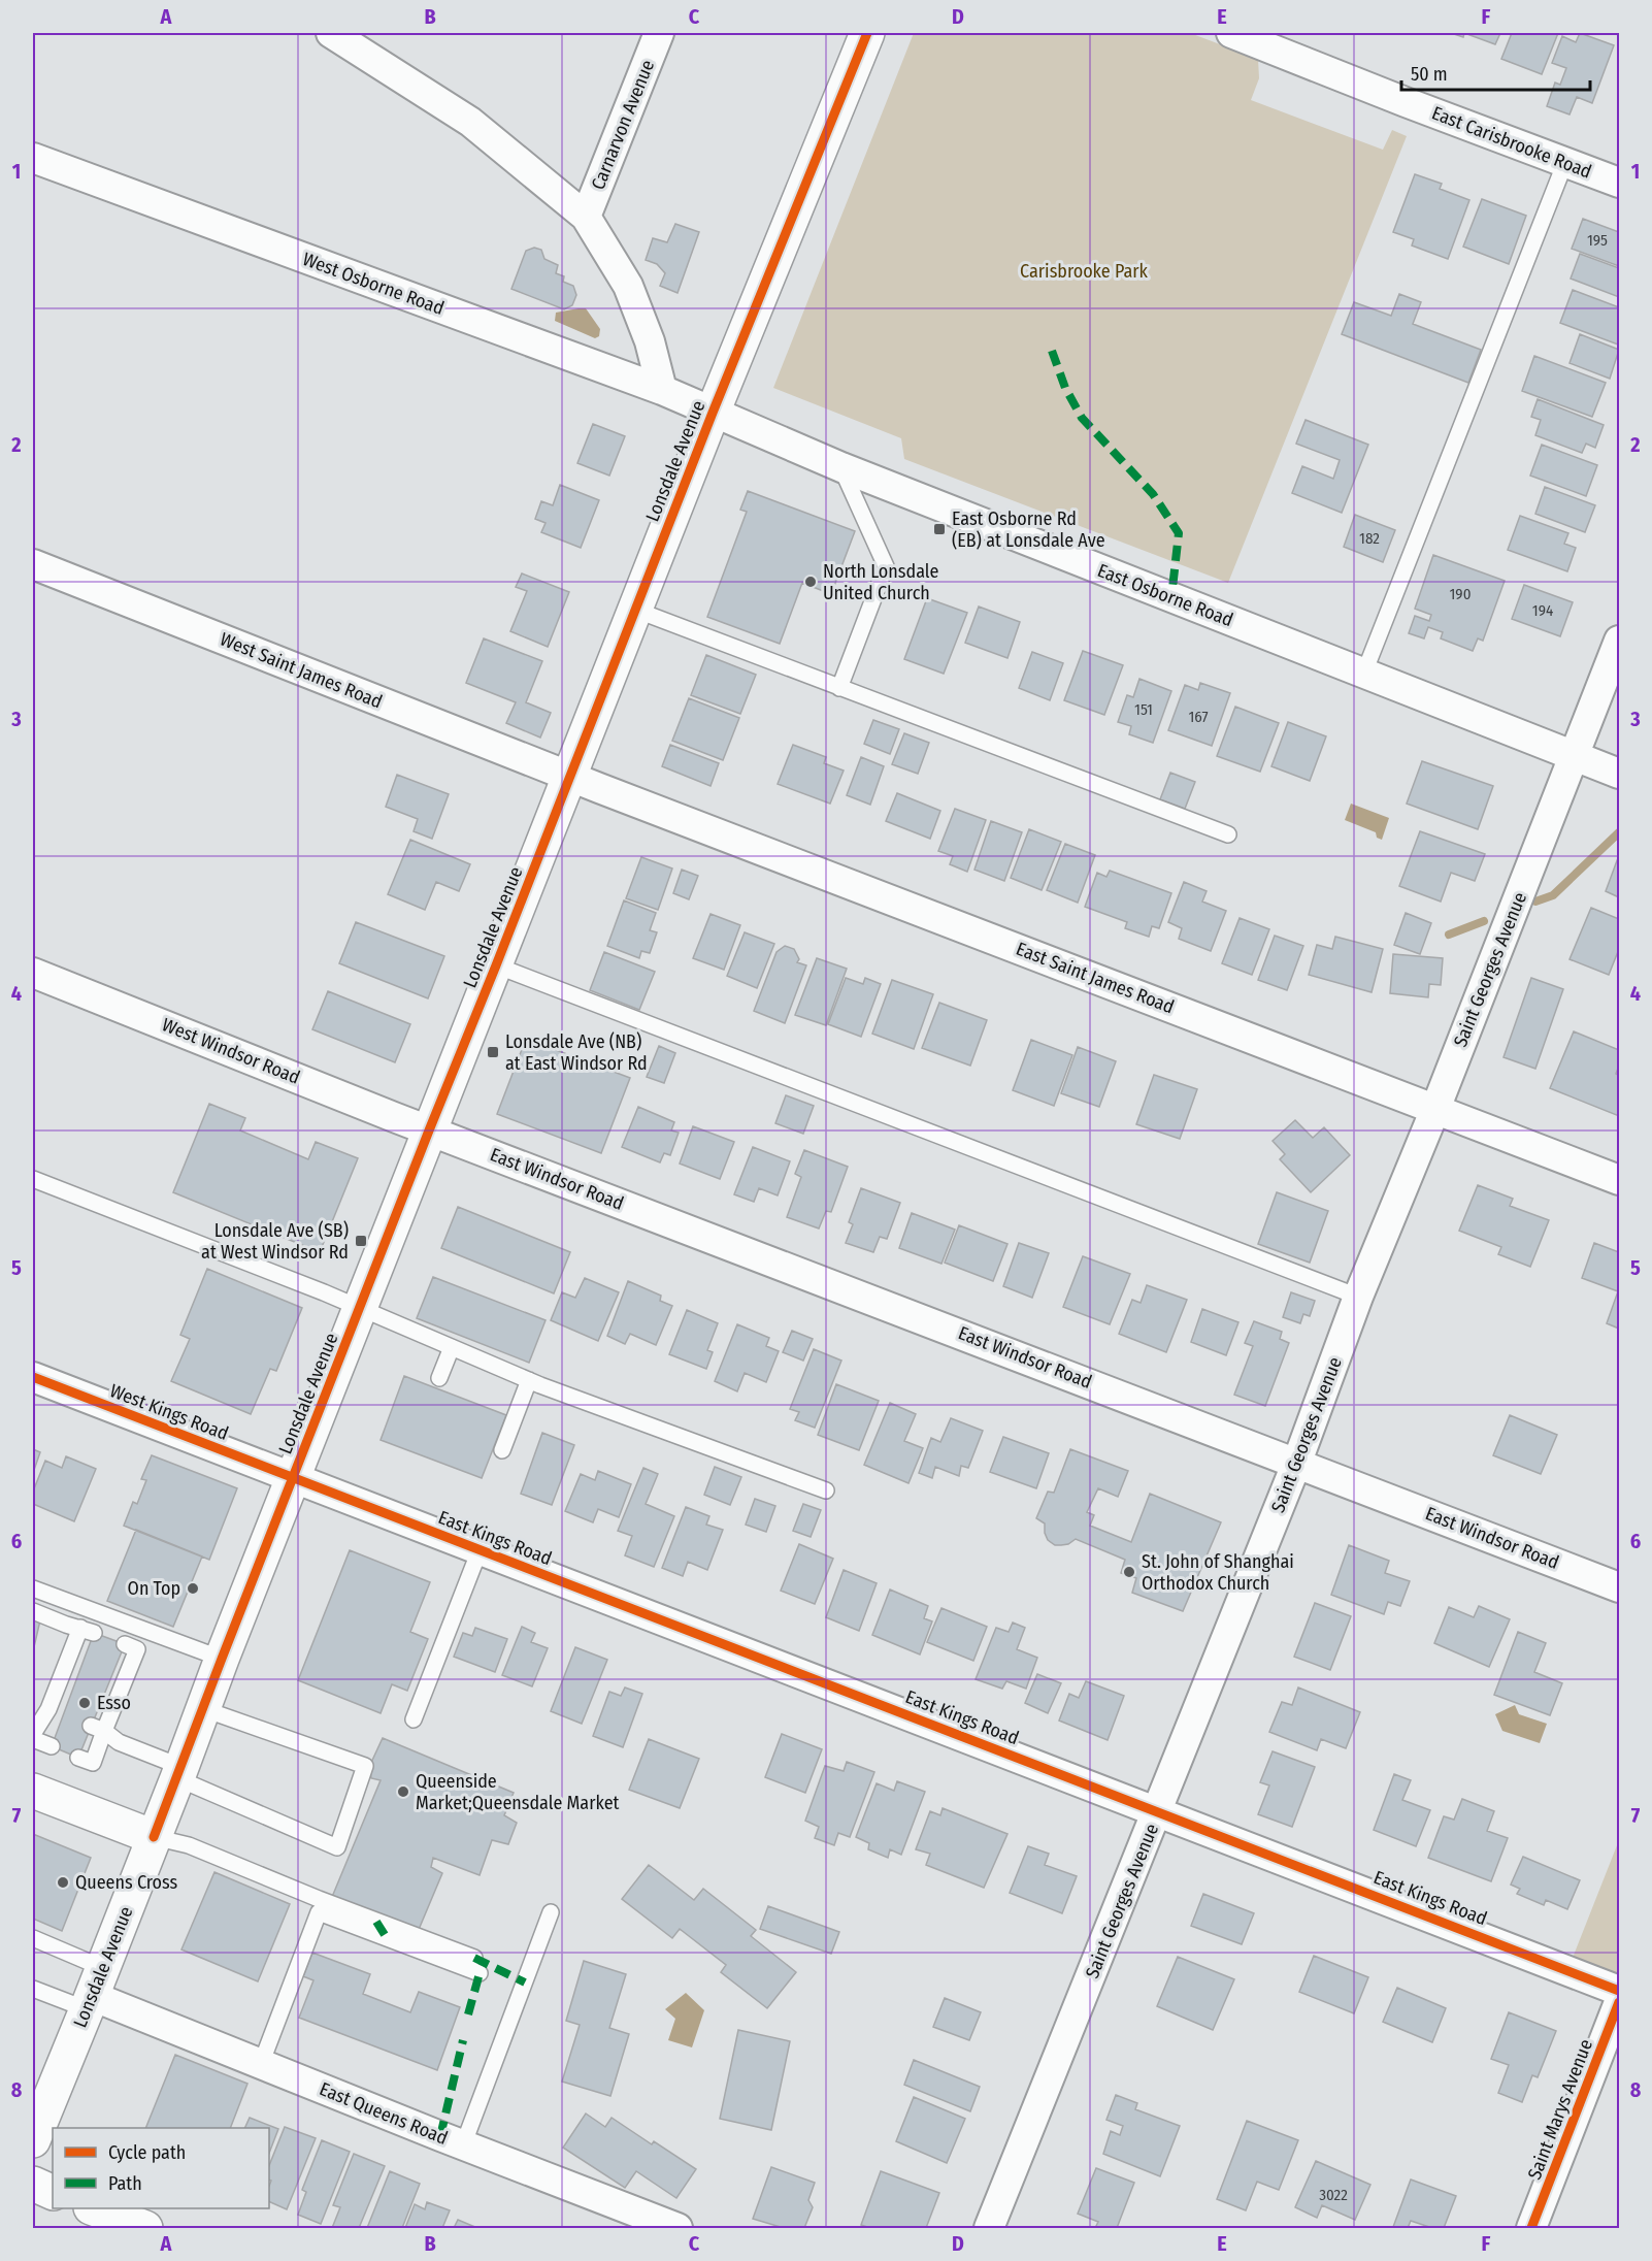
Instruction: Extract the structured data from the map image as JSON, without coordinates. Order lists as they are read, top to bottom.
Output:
{
  "streets": {
    "street": [
      "Carnarvon Avenue",
      "East Carisbrooke Road",
      "West Osborne Road",
      "Lonsdale Avenue",
      "East Osborne Road",
      "West Saint James Road",
      "Saint Georges Avenue",
      "East Saint James Road",
      "West Windsor Road",
      "East Windsor Road",
      "West Kings Road",
      "East Kings Road",
      "Saint Marys Avenue",
      "East Queens Road"
    ]
  },
  "crossings": [
    ["West Osborne Road", "Lonsdale Avenue"],
    ["West Osborne Road", "East Osborne Road"],
    ["Lonsdale Avenue", "East Osborne Road"],
    ["Lonsdale Avenue", "West Saint James Road"],
    ["Lonsdale Avenue", "East Saint James Road"],
    ["Lonsdale Avenue", "West Windsor Road"],
    ["Lonsdale Avenue", "East Windsor Road"],
    ["Lonsdale Avenue", "West Kings Road"],
    ["Lonsdale Avenue", "East Kings Road"],
    ["Lonsdale Avenue", "East Queens Road"],
    ["East Osborne Road", "Saint Georges Avenue"],
    ["West Saint James Road", "East Saint James Road"],
    ["Saint Georges Avenue", "East Saint James Road"],
    ["Saint Georges Avenue", "East Windsor Road"],
    ["Saint Georges Avenue", "East Kings Road"],
    ["West Windsor Road", "East Windsor Road"],
    ["West Kings Road", "East Kings Road"]
  ],
  "parks": ["Carisbrooke Park"],
  "places": {
    "transit": ["East Osborne Rd (EB) at Lonsdale Ave", "Lonsdale Ave (NB) at East Windsor Rd", "Lonsdale Ave (SB) at West Windsor Rd"],
    "other": [
      "North Lonsdale United Church",
      "St. John of Shanghai Orthodox Church",
      "On Top",
      "Esso",
      "Queenside Market;Queensdale Market",
      "Queens Cross"
    ]
  },
  "house_numbers": [
    "195",
    "182",
    "190",
    "194",
    "151",
    "167",
    "3022"
  ],
  "legend": ["Cycle path", "Path"],
  "scale_bar": "50 m",
  "grid": {
    "columns": [
      "A",
      "B",
      "C",
      "D",
      "E",
      "F"
    ],
    "rows": [
      "1",
      "2",
      "3",
      "4",
      "5",
      "6",
      "7",
      "8"
    ]
  }
}
